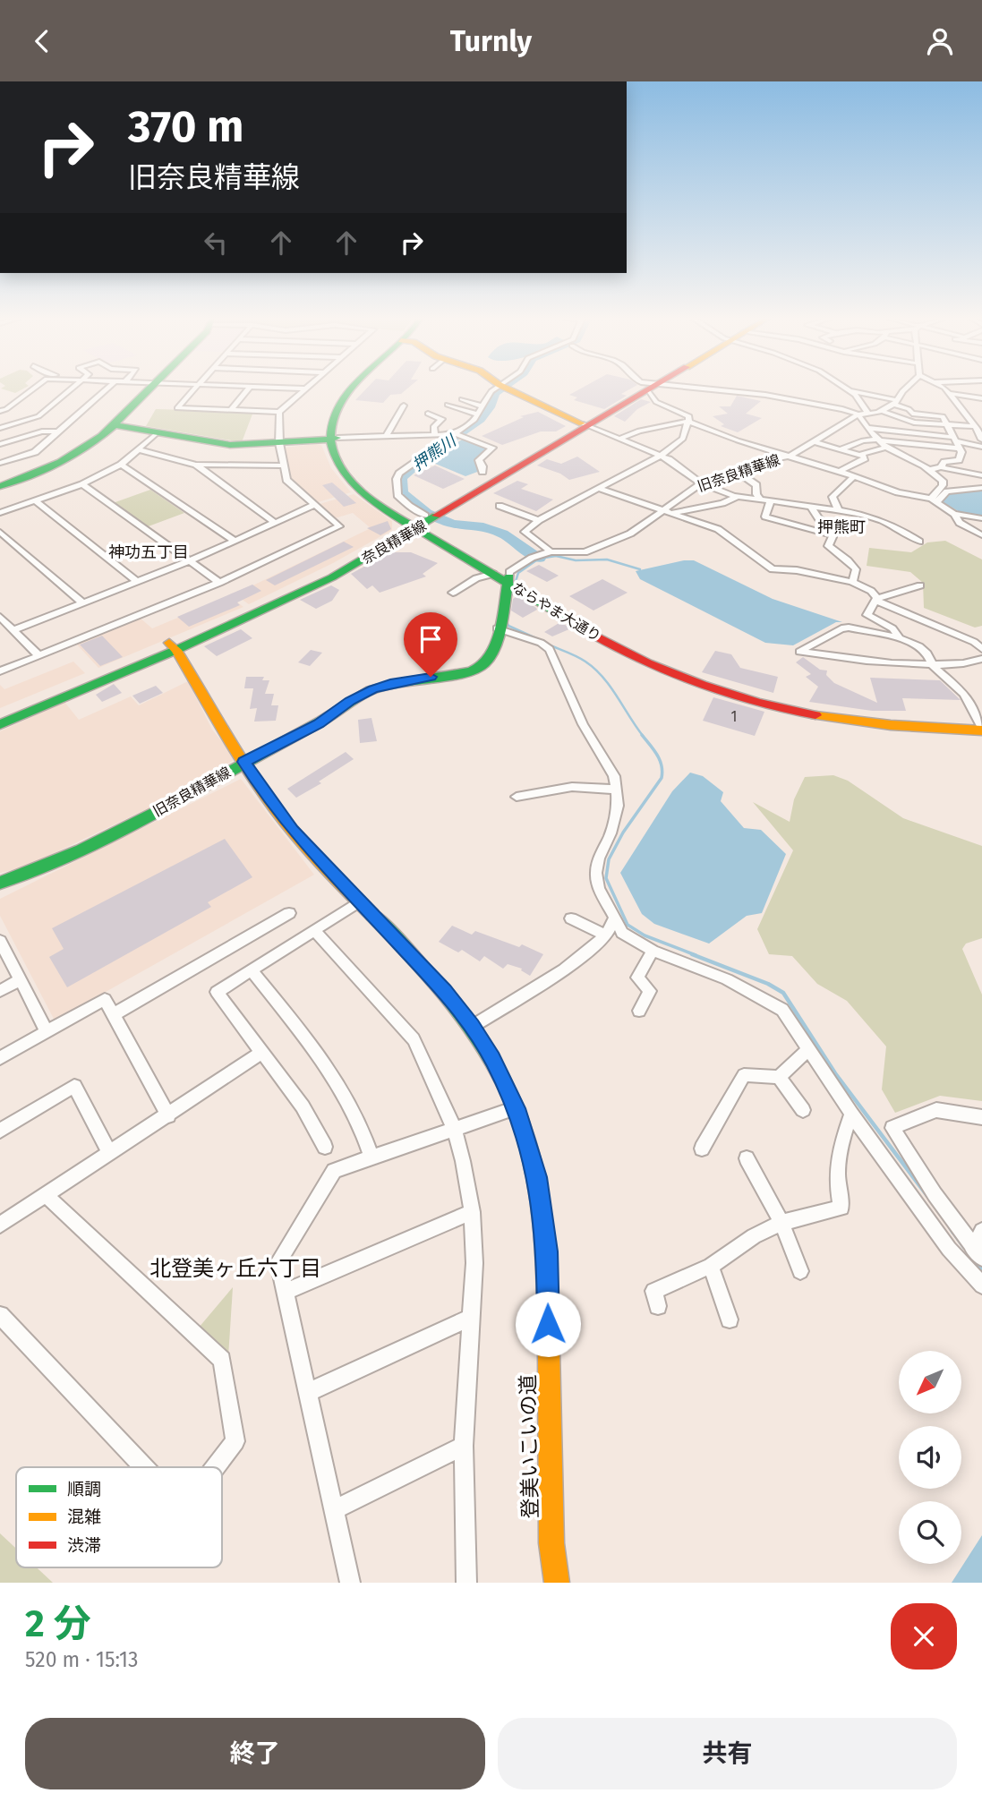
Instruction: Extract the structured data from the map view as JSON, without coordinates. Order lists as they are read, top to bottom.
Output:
{
  "streets": {
    "street": [
      "旧奈良精華線",
      "奈良精華線",
      "ならやま大通り",
      "登美いこいの道"
    ]
  },
  "crossings": [
    ["旧奈良精華線", "ならやま大通り"],
    ["旧奈良精華線", "登美いこいの道"],
    ["奈良精華線", "ならやま大通り"],
    ["奈良精華線", "登美いこいの道"]
  ],
  "districts": ["押熊町", "神功五丁目", "北登美ヶ丘六丁目"],
  "water": ["押熊川"],
  "house_numbers": ["1"],
  "legend": ["順調", "混雑", "渋滞"],
  "north": "bottom left",
  "page": {
    "header": "Turnly",
    "turn": ["370 m", "旧奈良精華線"],
    "heading": ["2 分", "520 m · 15:13"],
    "buttons": ["終了", "共有"]
  }
}
